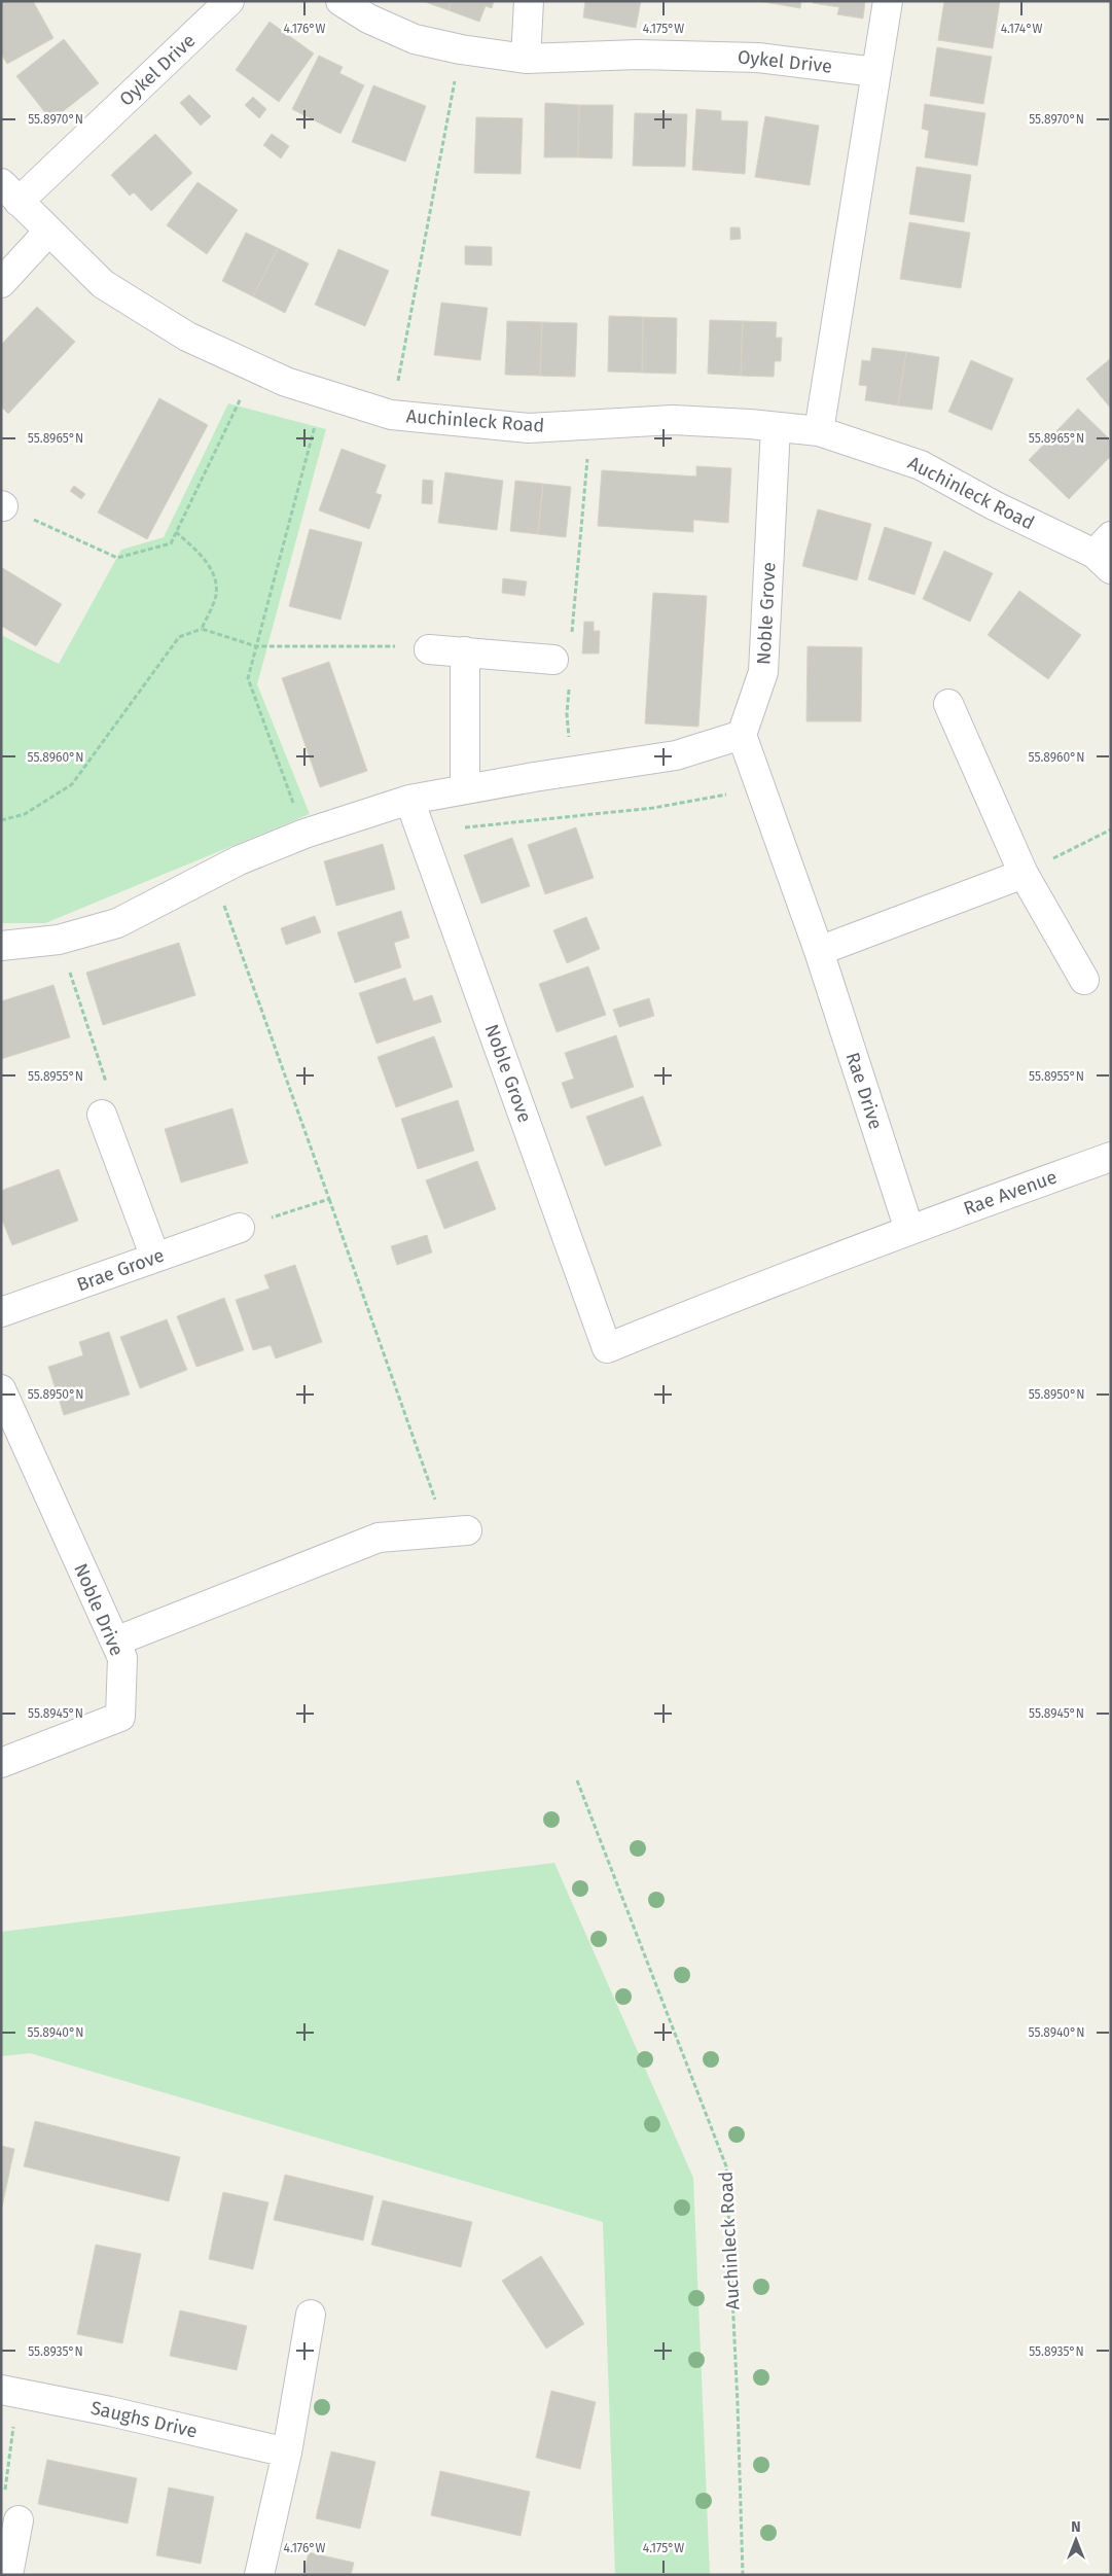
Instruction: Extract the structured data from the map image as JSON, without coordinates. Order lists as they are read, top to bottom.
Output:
{
  "streets": {
    "street": [
      "Oykel Drive",
      "Auchinleck Road",
      "Noble Grove",
      "Rae Drive",
      "Rae Avenue",
      "Brae Grove",
      "Noble Drive",
      "Saughs Drive"
    ]
  },
  "crossings": [
    ["Oykel Drive", "Auchinleck Road"],
    ["Auchinleck Road", "Noble Grove"],
    ["Noble Grove", "Rae Drive"],
    ["Noble Grove", "Rae Avenue"],
    ["Rae Drive", "Rae Avenue"]
  ],
  "north": "top",
  "coordinates": [
    "4.176°W",
    "4.175°W",
    "4.174°W",
    "55.8970°N",
    "55.8965°N",
    "55.8960°N",
    "55.8955°N",
    "55.8950°N",
    "55.8945°N",
    "55.8940°N",
    "55.8935°N"
  ]
}
